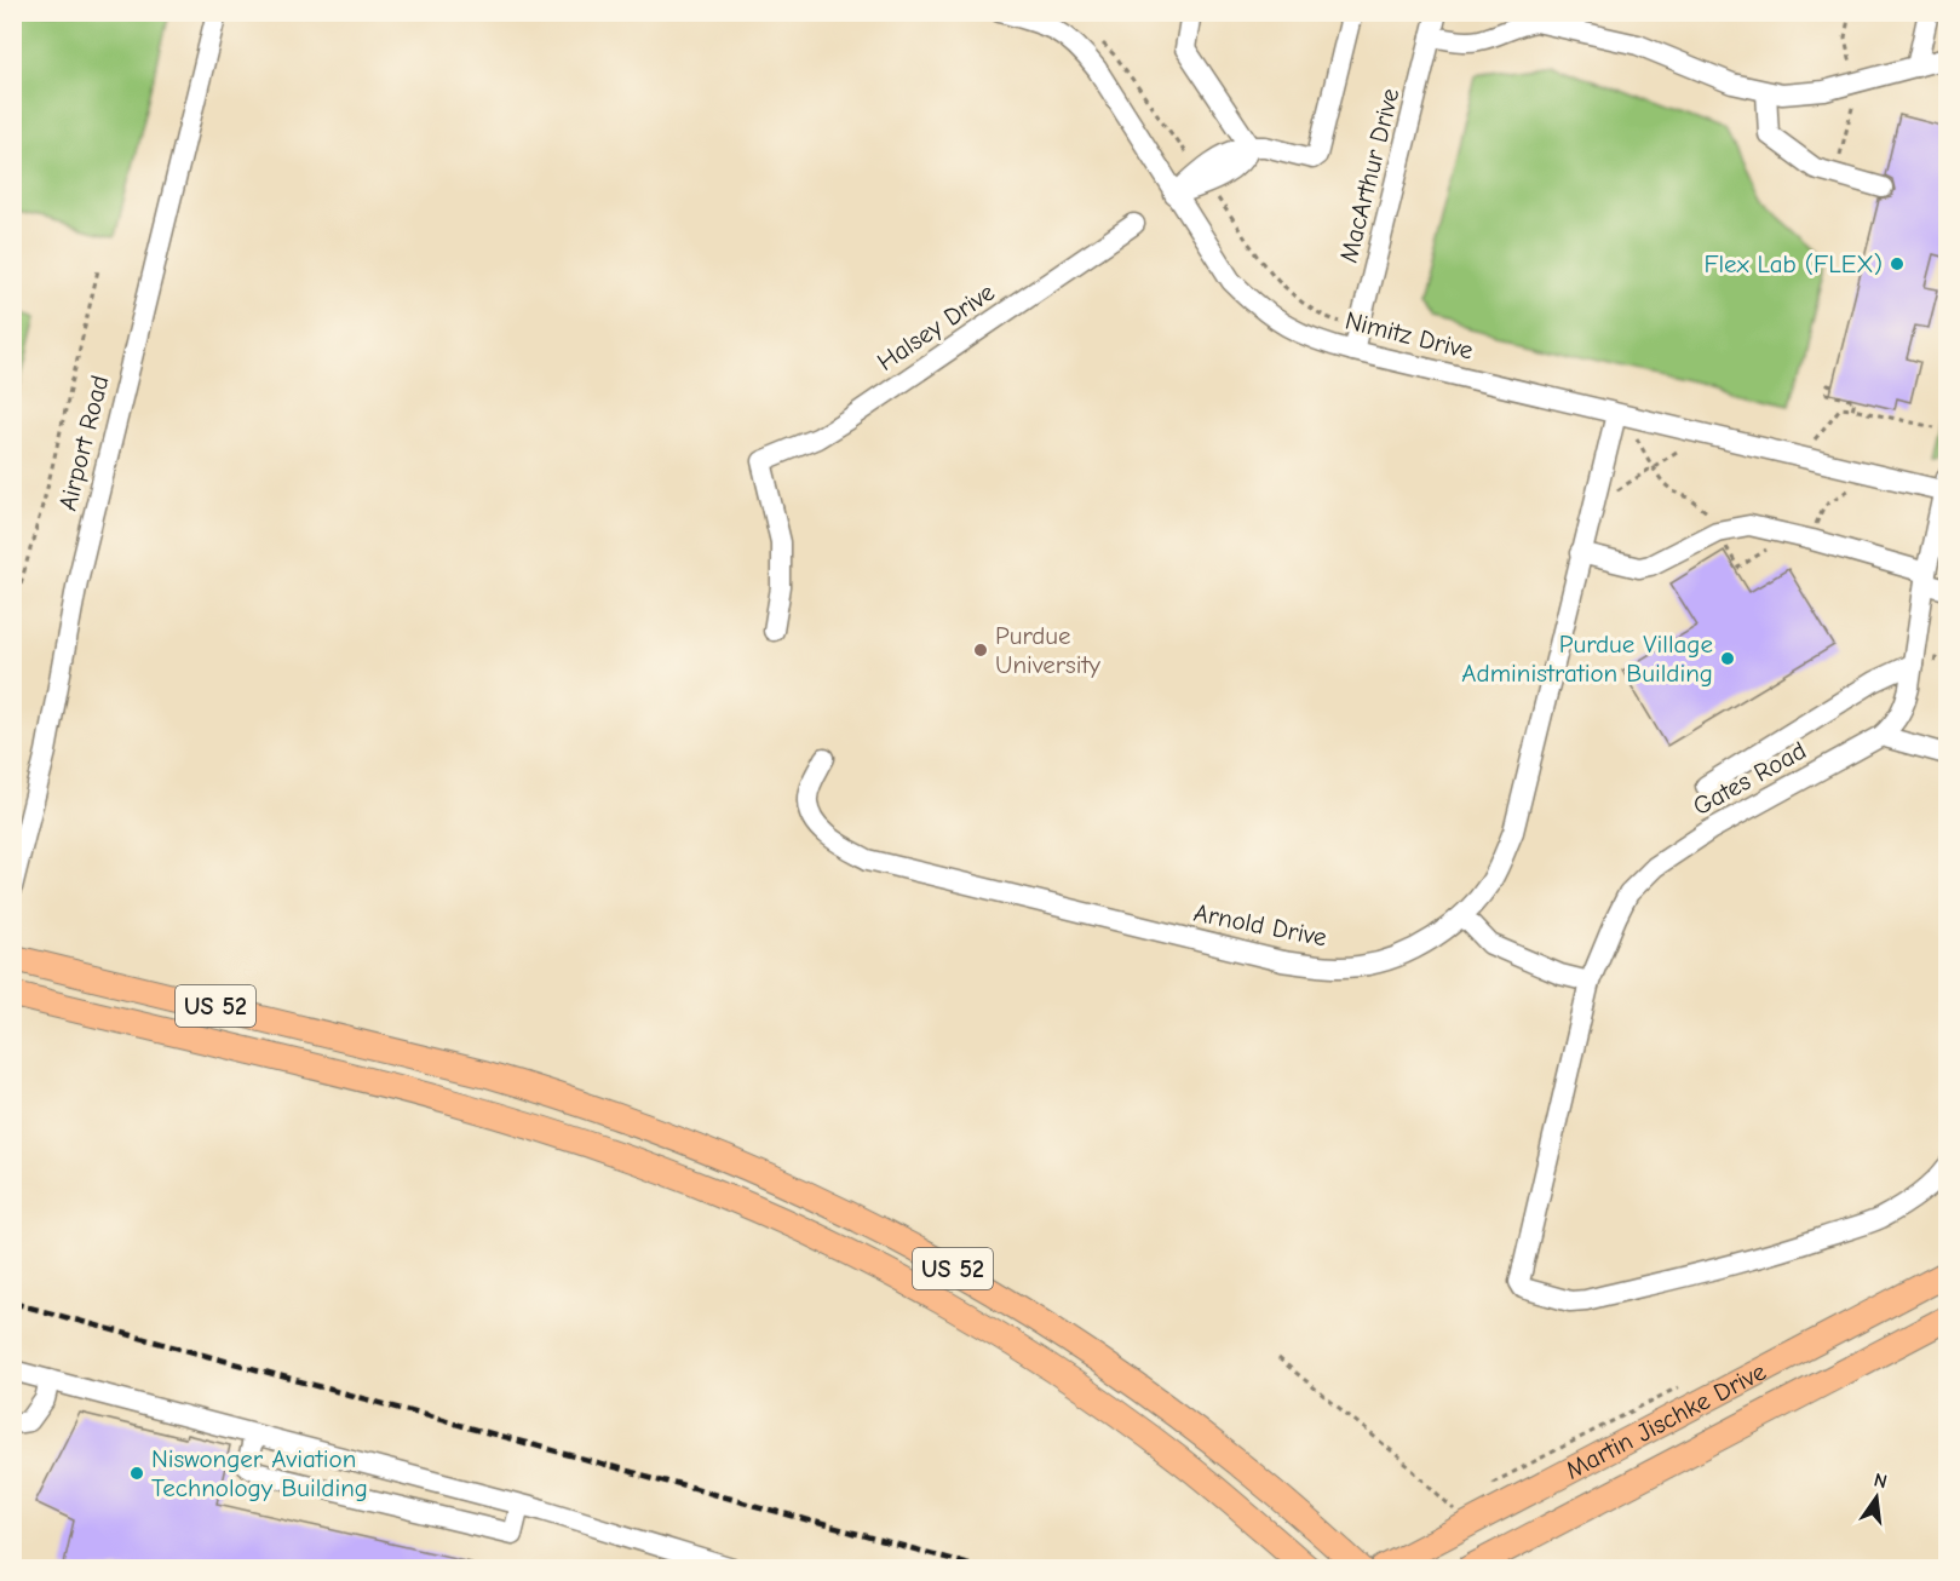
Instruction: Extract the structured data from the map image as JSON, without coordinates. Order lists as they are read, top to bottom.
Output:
{
  "streets": {
    "main road": ["US 52", "Martin Jischke Drive"],
    "street": [
      "MacArthur Drive",
      "Halsey Drive",
      "Nimitz Drive",
      "Airport Road",
      "Gates Road",
      "Arnold Drive"
    ]
  },
  "crossings": [
    ["MacArthur Drive", "Nimitz Drive"],
    ["Nimitz Drive", "Gates Road"],
    ["Nimitz Drive", "Arnold Drive"]
  ],
  "places": [
    "Flex Lab (FLEX)",
    "Purdue University",
    "Purdue Village Administration Building",
    "Niswonger Aviation Technology Building"
  ],
  "north": "top"
}
